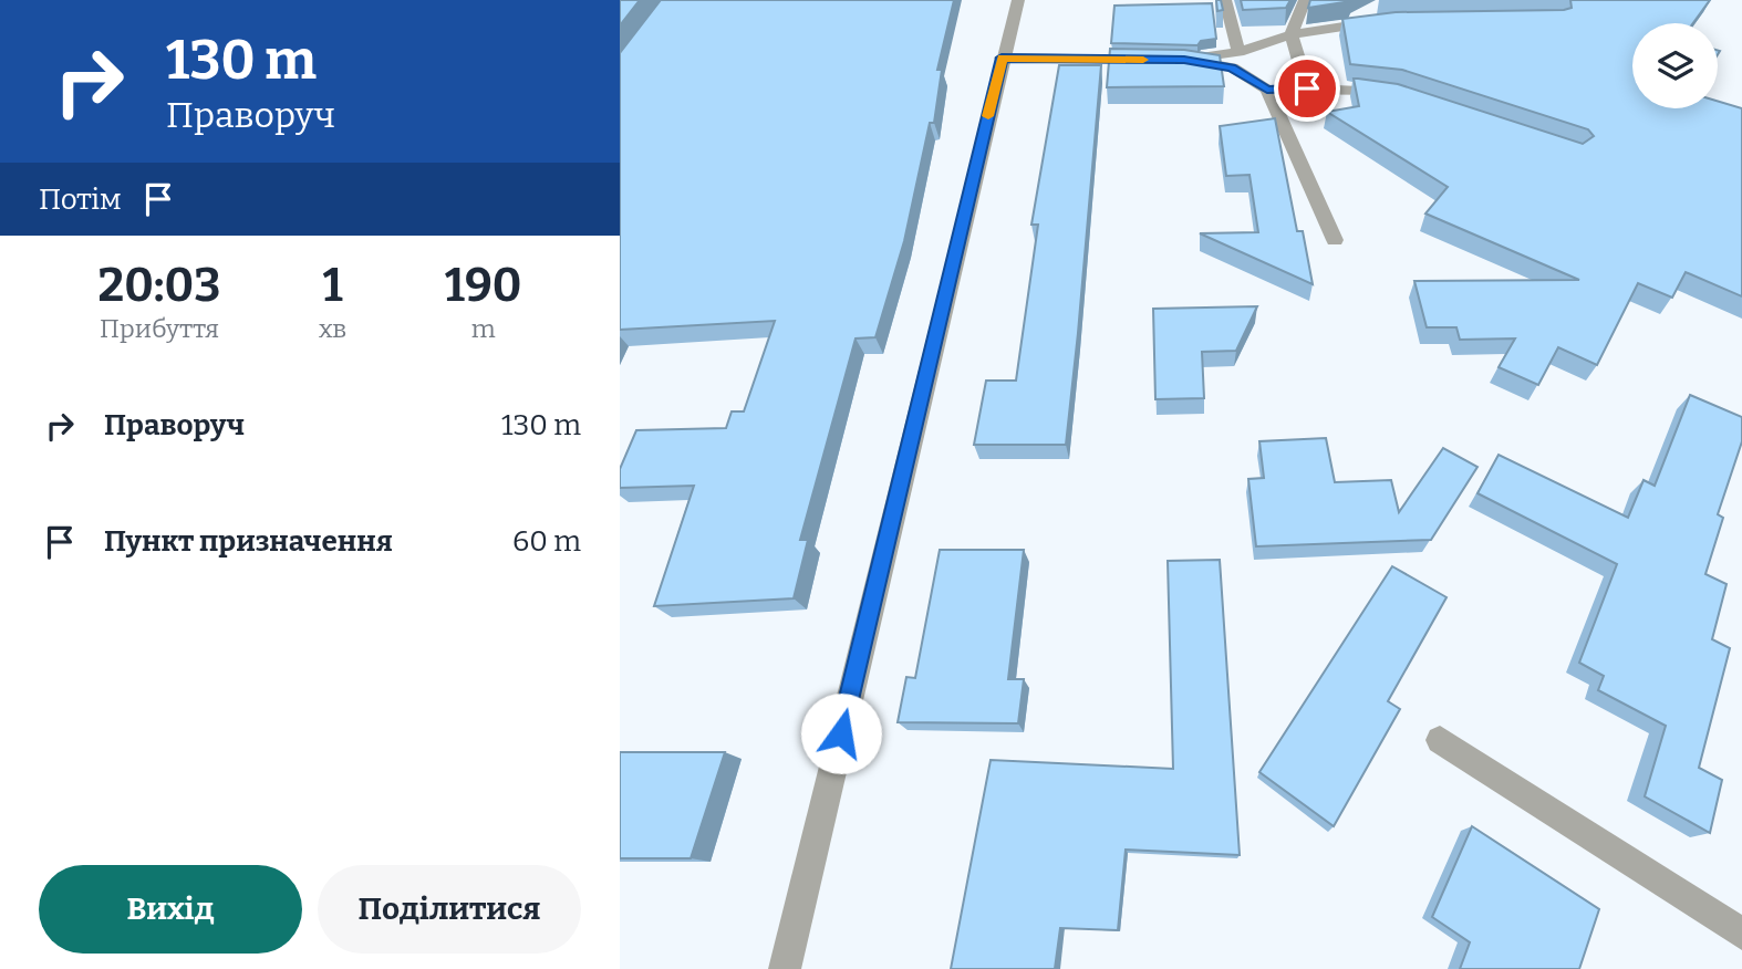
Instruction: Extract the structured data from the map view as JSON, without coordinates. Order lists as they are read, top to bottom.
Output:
{
  "page": {
    "turn": ["130 m", "Праворуч"],
    "then": "Потім",
    "eta": [
      "20:03",
      "Прибуття",
      "1",
      "хв",
      "190",
      "m"
    ],
    "list": [
      {
        "name": "Праворуч",
        "value": "130 m"
      },
      {
        "name": "Пункт призначення",
        "value": "60 m"
      }
    ],
    "buttons": ["Вихід", "Поділитися"]
  }
}
